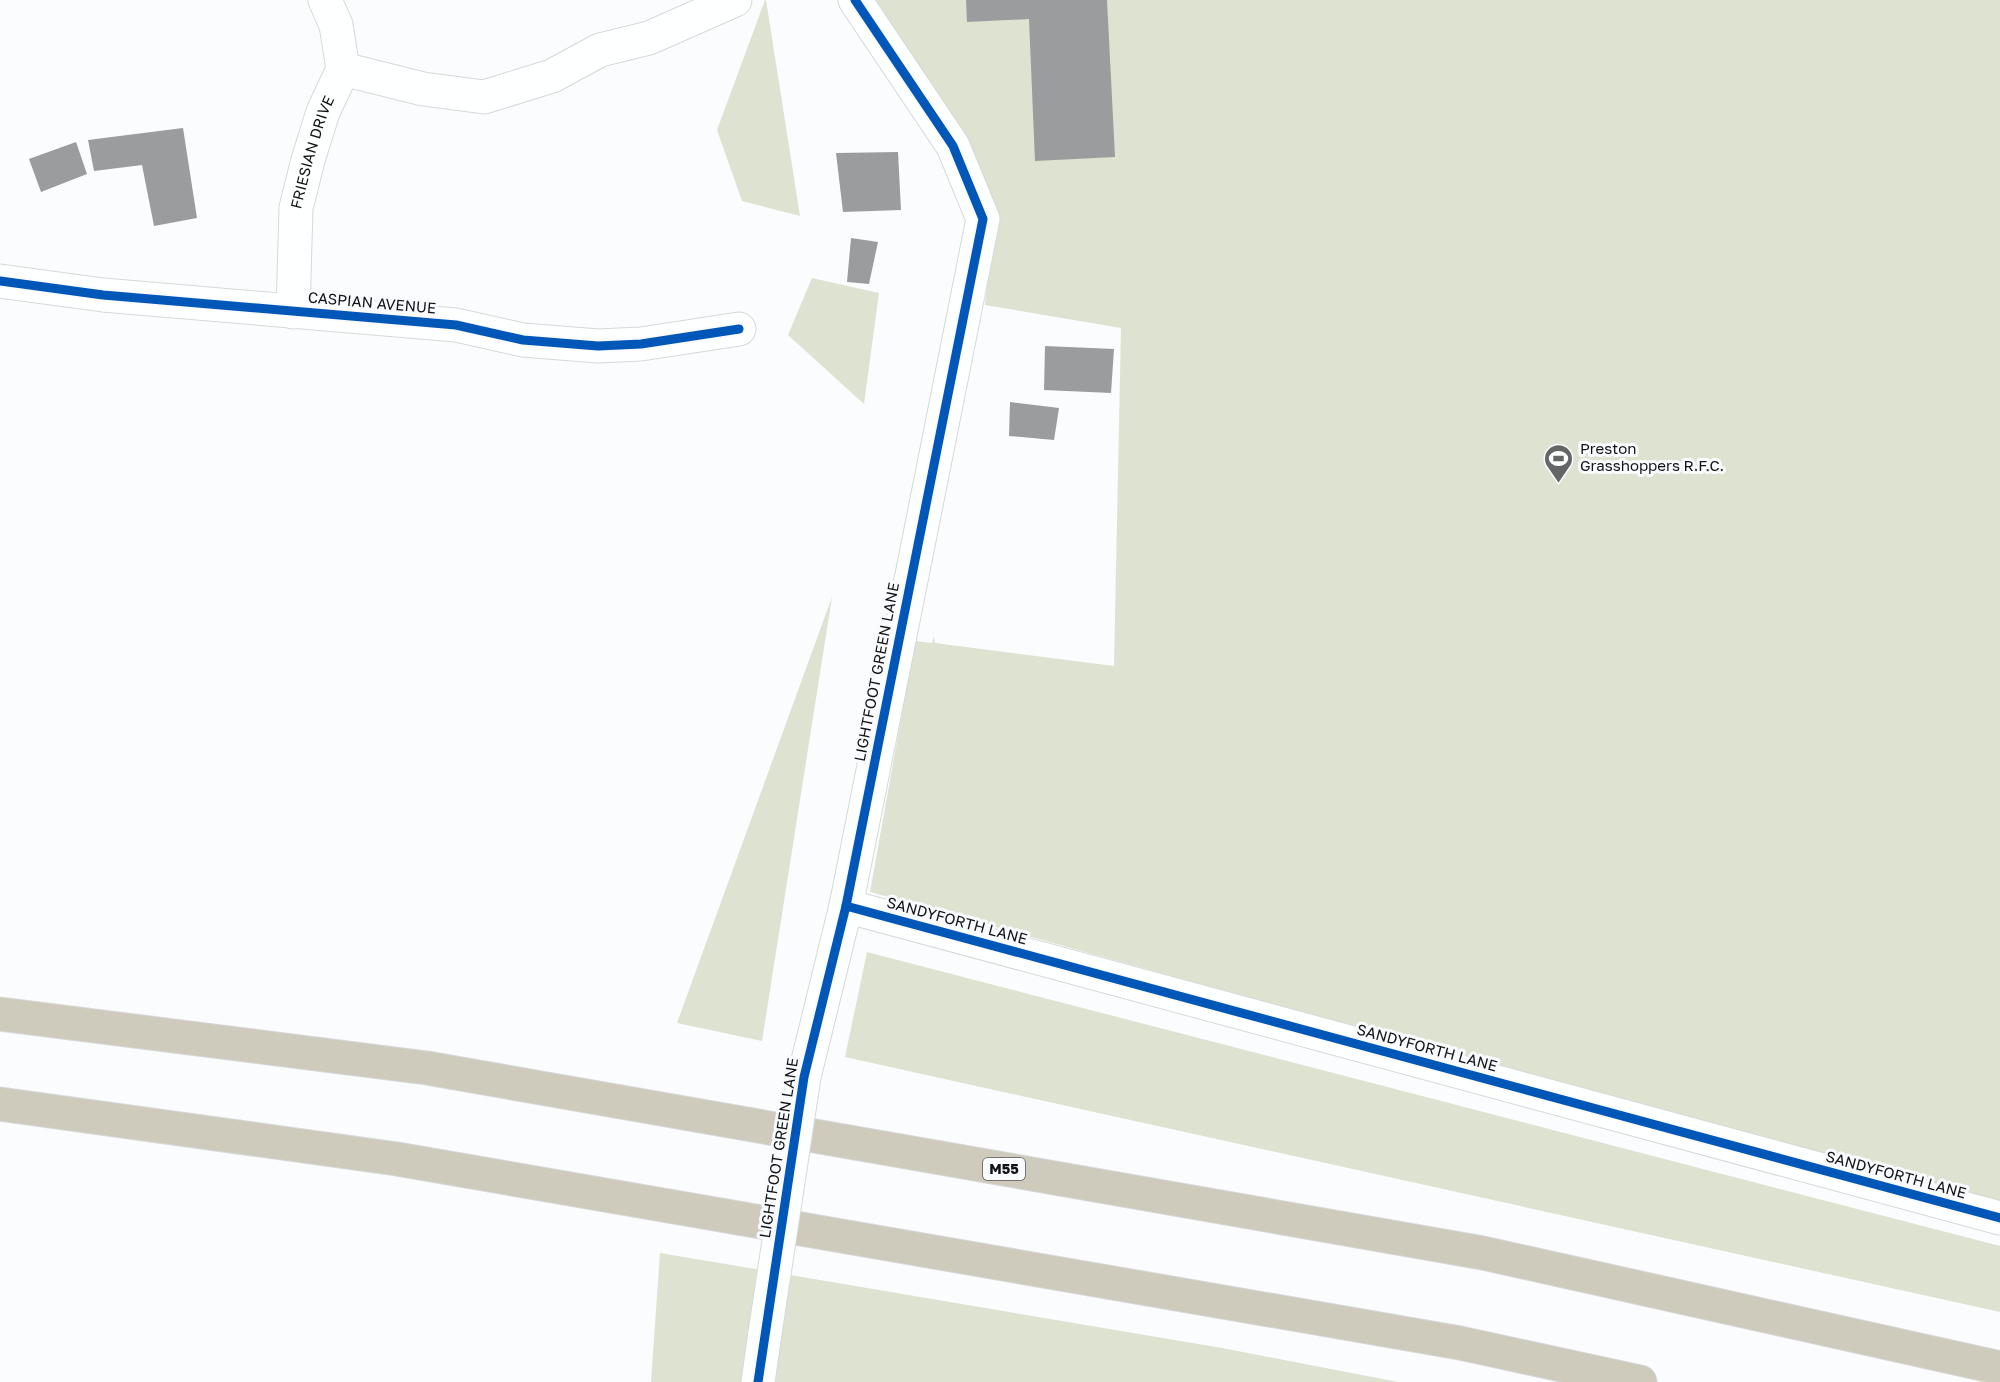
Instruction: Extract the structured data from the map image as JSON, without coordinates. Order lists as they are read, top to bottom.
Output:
{
  "streets": {
    "highway": ["M55"],
    "street": [
      "FRIESIAN DRIVE",
      "CASPIAN AVENUE",
      "LIGHTFOOT GREEN LANE",
      "SANDYFORTH LANE"
    ]
  },
  "crossings": [
    ["FRIESIAN DRIVE", "CASPIAN AVENUE"],
    ["LIGHTFOOT GREEN LANE", "SANDYFORTH LANE"]
  ],
  "places": {
    "sports": ["Preston Grasshoppers R.F.C."]
  }
}
